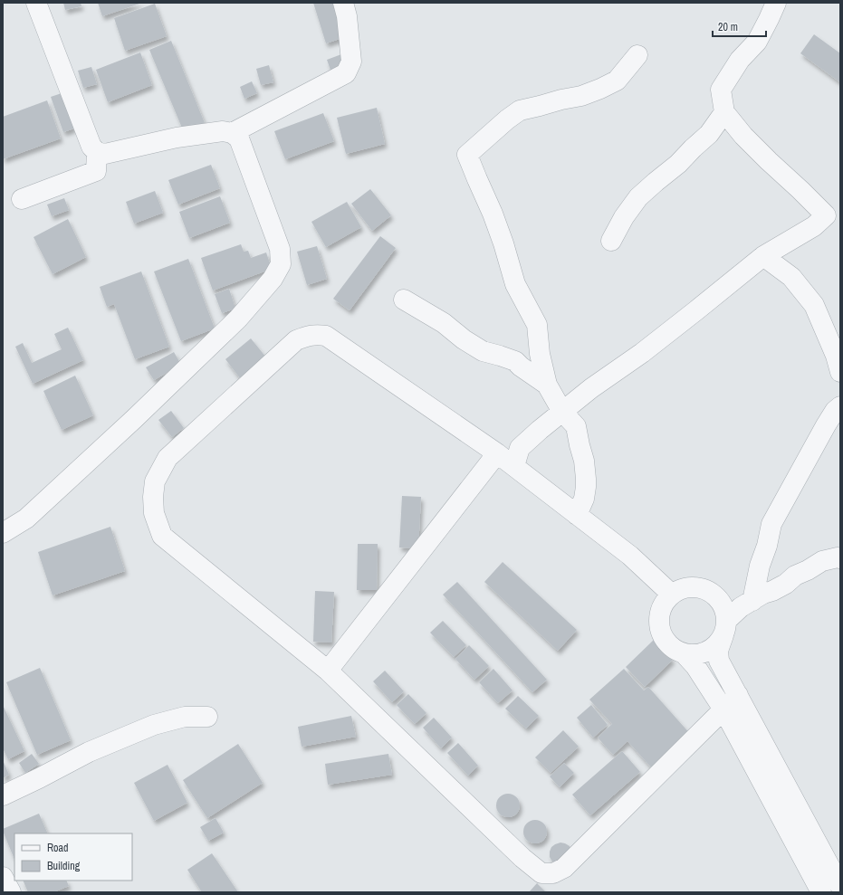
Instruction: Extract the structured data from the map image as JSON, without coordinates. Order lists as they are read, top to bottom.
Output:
{
  "legend": ["Road", "Building"],
  "scale_bar": "20 m"
}
